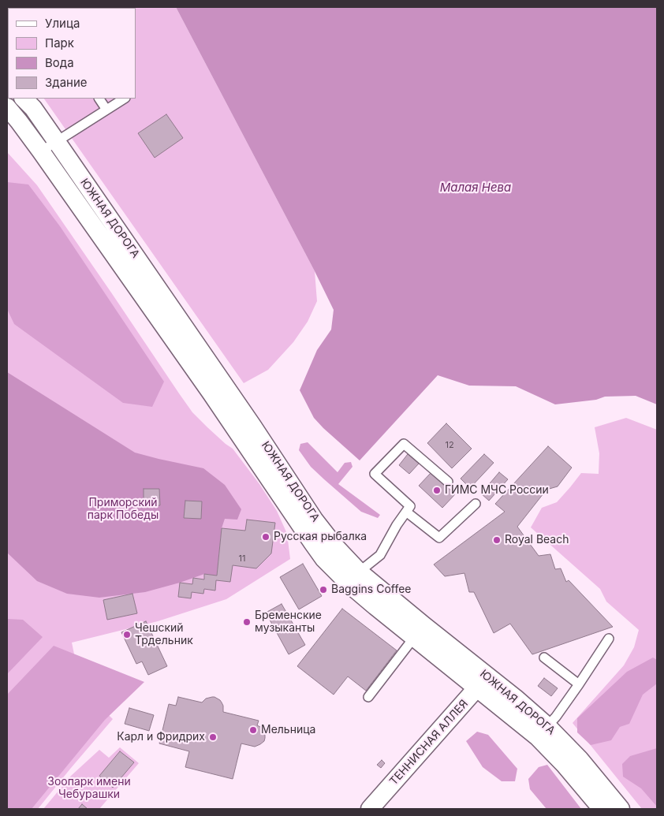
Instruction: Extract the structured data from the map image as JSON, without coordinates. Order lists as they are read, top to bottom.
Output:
{
  "streets": {
    "street": ["ЮЖНАЯ ДОРОГА", "ТЕННИСНАЯ АЛЛЕЯ"]
  },
  "crossings": [
    ["ЮЖНАЯ ДОРОГА", "ТЕННИСНАЯ АЛЛЕЯ"]
  ],
  "water": ["Малая Нева"],
  "parks": ["Приморский парк Победы", "Зоопарк имени Чебурашки"],
  "places": [
    "ГИМС МЧС России",
    "Русская рыбалка",
    "Royal Beach",
    "Baggins Coffee",
    "Бременские музыканты",
    "Чешский Трдельник",
    "Мельница",
    "Карл и Фридрих"
  ],
  "house_numbers": ["12", "11"],
  "legend": [
    "Улица",
    "Парк",
    "Вода",
    "Здание"
  ]
}
